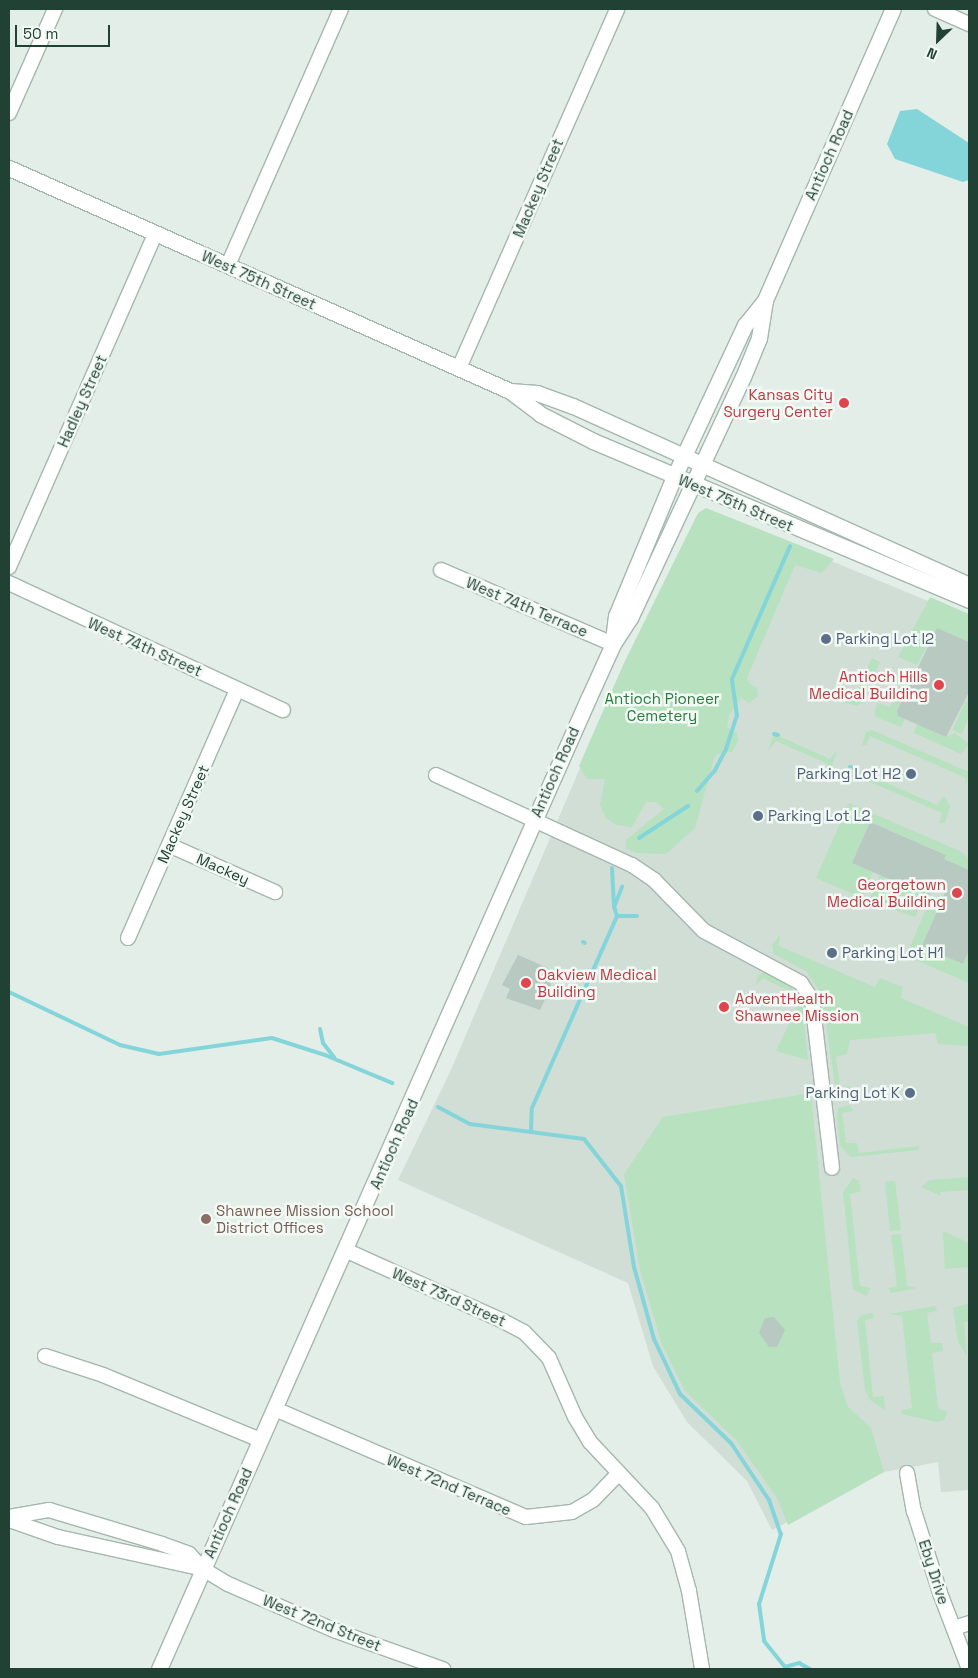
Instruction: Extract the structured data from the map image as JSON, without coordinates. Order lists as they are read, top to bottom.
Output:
{
  "streets": {
    "main road": ["Antioch Road", "West 75th Street"],
    "street": [
      "Mackey Street",
      "Hadley Street",
      "West 74th Terrace",
      "West 74th Street",
      "Mackey",
      "West 73rd Street",
      "West 72nd Terrace",
      "Eby Drive",
      "West 72nd Street"
    ]
  },
  "crossings": [
    ["Antioch Road", "West 75th Street"],
    ["Antioch Road", "West 74th Terrace"],
    ["Antioch Road", "West 73rd Street"],
    ["Antioch Road", "West 72nd Terrace"],
    ["Antioch Road", "West 72nd Street"],
    ["Mackey Street", "West 75th Street"],
    ["Mackey Street", "West 74th Street"],
    ["Mackey Street", "Mackey"],
    ["West 75th Street", "Hadley Street"],
    ["West 73rd Street", "West 72nd Terrace"]
  ],
  "parks": ["Antioch Pioneer Cemetery"],
  "places": [
    "Kansas City Surgery Center",
    "Parking Lot I2",
    "Antioch Hills Medical Building",
    "Parking Lot H2",
    "Parking Lot L2",
    "Georgetown Medical Building",
    "Parking Lot H1",
    "Oakview Medical Building",
    "AdventHealth Shawnee Mission",
    "Parking Lot K",
    "Shawnee Mission School District Offices"
  ],
  "scale_bar": "50 m",
  "north": "bottom left"
}
